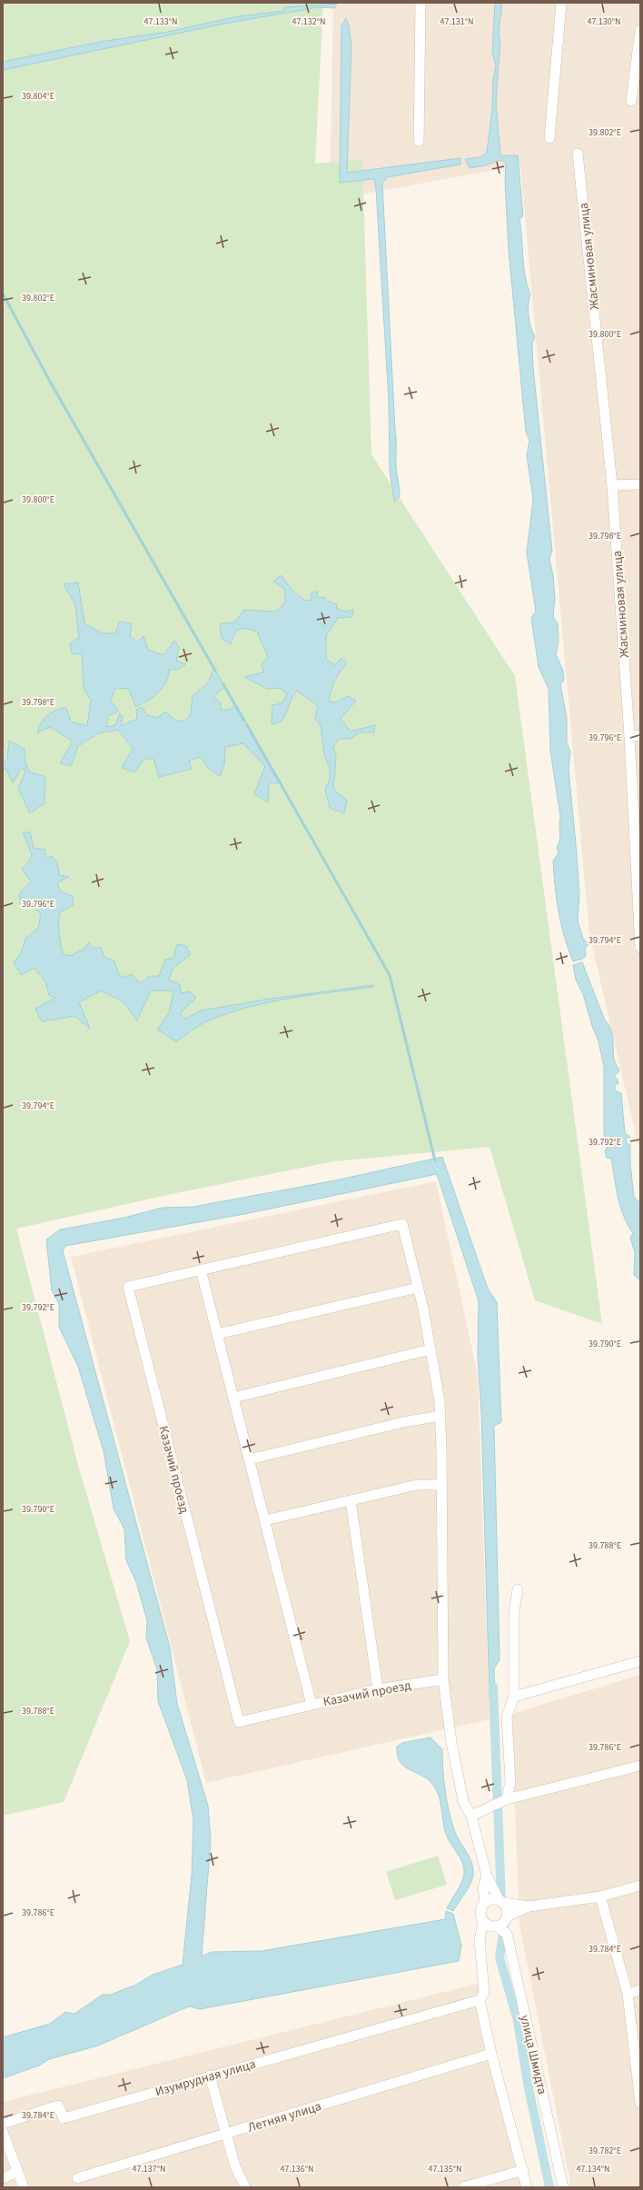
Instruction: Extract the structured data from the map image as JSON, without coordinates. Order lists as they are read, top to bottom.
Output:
{
  "streets": {
    "street": [
      "Жасминовая улица",
      "Казачий проезд",
      "улица Шмидта",
      "Изумрудная улица",
      "Летняя улица"
    ]
  },
  "coordinates": [
    "47.133°N",
    "47.132°N",
    "47.131°N",
    "47.130°N",
    "39.804°E",
    "39.802°E",
    "39.800°E",
    "39.798°E",
    "39.796°E",
    "39.794°E",
    "39.792°E",
    "39.790°E",
    "39.788°E",
    "39.786°E",
    "39.784°E",
    "39.782°E",
    "47.137°N",
    "47.136°N",
    "47.135°N",
    "47.134°N"
  ]
}
